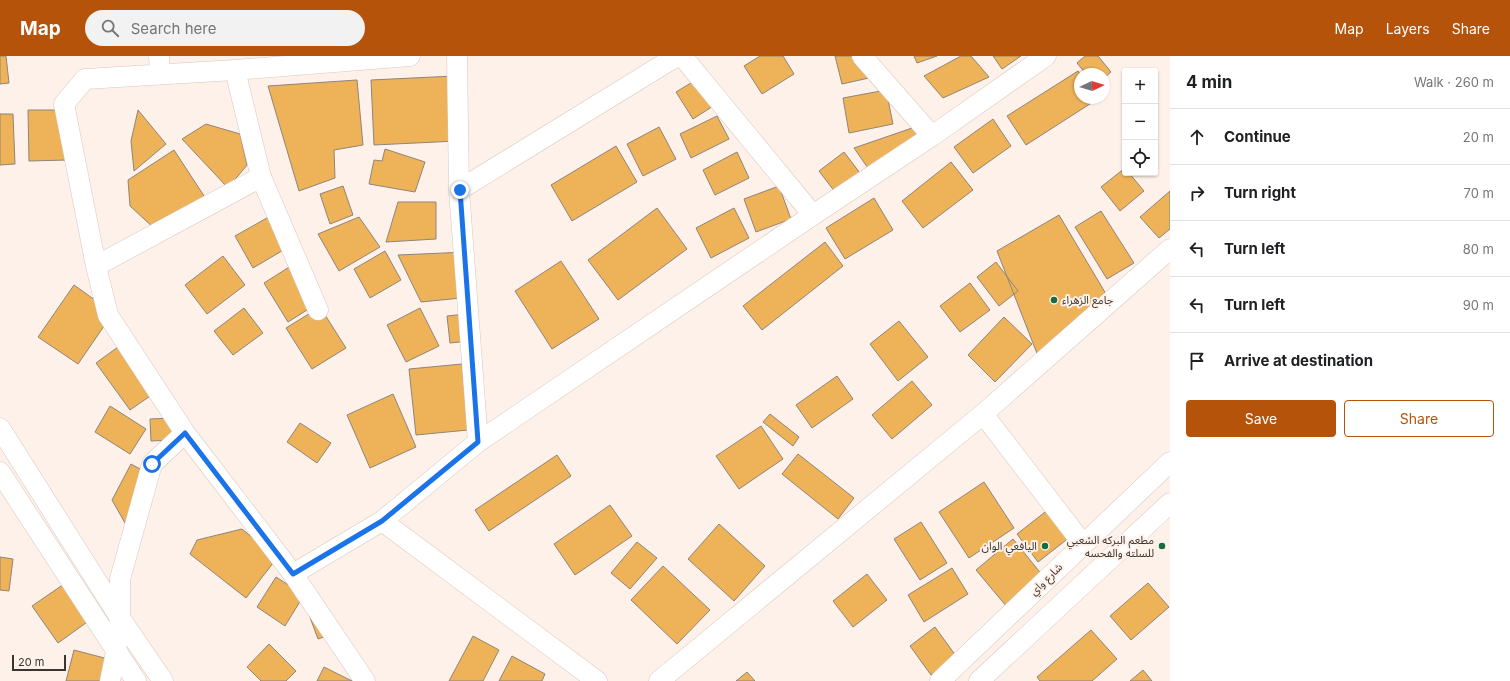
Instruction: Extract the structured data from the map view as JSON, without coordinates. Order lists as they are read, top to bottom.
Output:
{
  "streets": {
    "street": ["شارع واي"]
  },
  "places": ["جامع الزهراء", "اليافعي الوان", "مطعم البركه الشعبي للسلته والفحسه"],
  "scale_bar": "20 m",
  "north": "right",
  "page": {
    "header": "Map",
    "search": "Search here",
    "nav": ["Map", "Layers", "Share"],
    "heading": ["4 min", "Walk · 260 m"],
    "map_buttons": ["+", "−"],
    "list": [
      ["Continue", "20 m"],
      ["Turn right", "70 m"],
      ["Turn left", "80 m"],
      ["Turn left", "90 m"],
      "Arrive at destination"
    ],
    "buttons": ["Save", "Share"],
    "scale": "20 m"
  }
}
